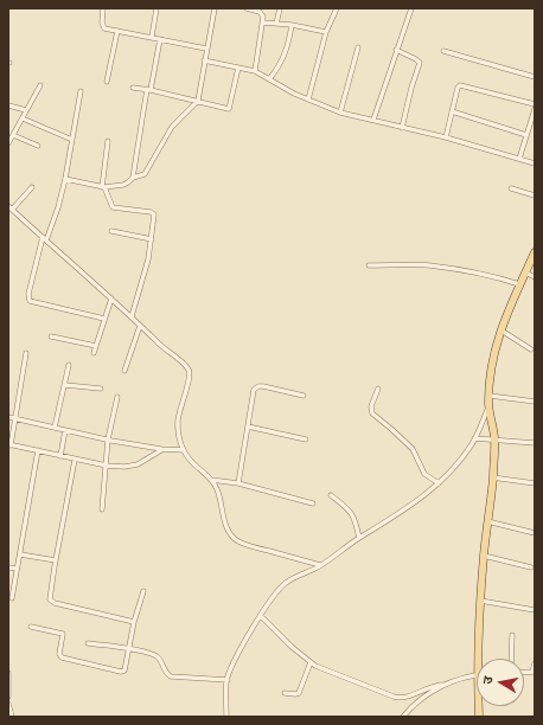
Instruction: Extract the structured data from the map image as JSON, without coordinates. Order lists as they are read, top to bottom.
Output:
{
  "north": "left"
}
